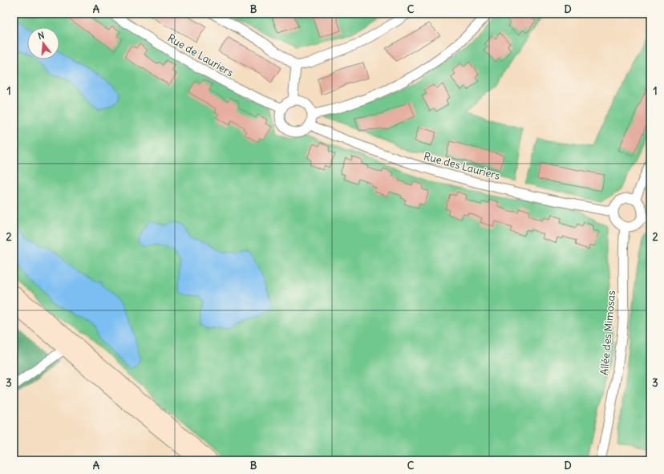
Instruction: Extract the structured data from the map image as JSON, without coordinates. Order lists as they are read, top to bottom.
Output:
{
  "streets": {
    "street": ["Rue de Lauriers", "Rue des Lauriers", "Allée des Mimosas"]
  },
  "crossings": [
    ["Rue de Lauriers", "Rue des Lauriers"],
    ["Rue des Lauriers", "Allée des Mimosas"]
  ],
  "north": "top",
  "grid": {
    "columns": [
      "A",
      "B",
      "C",
      "D"
    ],
    "rows": ["1", "2", "3"]
  }
}
